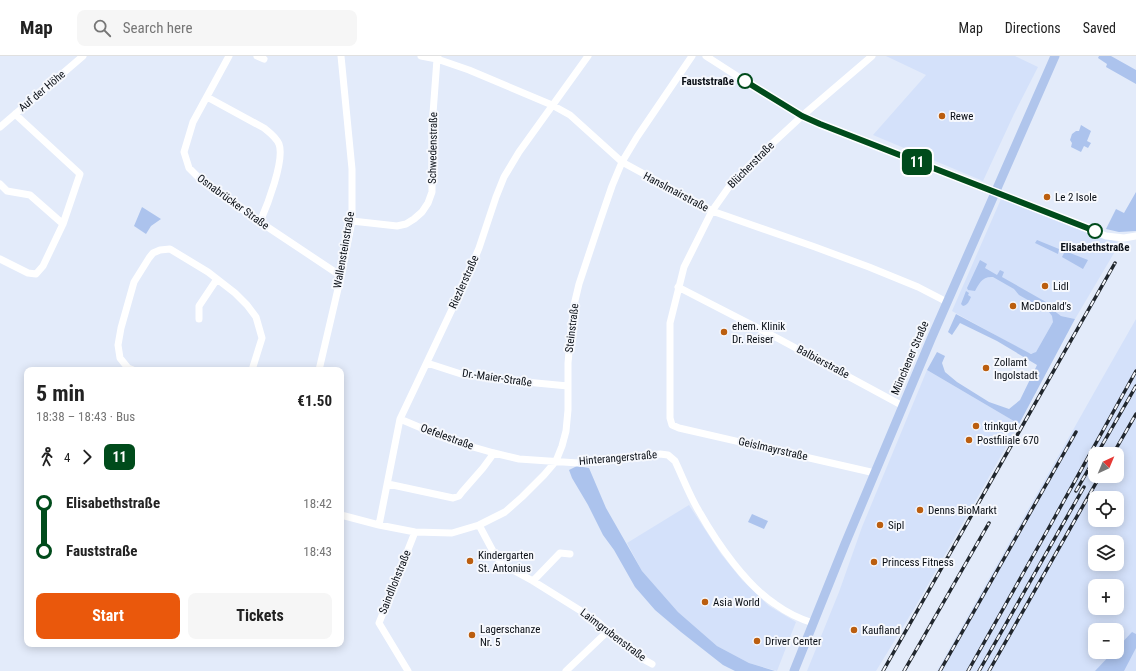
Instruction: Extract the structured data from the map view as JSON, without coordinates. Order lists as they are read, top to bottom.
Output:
{
  "streets": {
    "main road": ["Münchener Straße"],
    "street": [
      "Auf der Höhe",
      "Schwedenstraße",
      "Blücherstraße",
      "Hanslmairstraße",
      "Osnabrücker Straße",
      "Wallensteinstraße",
      "Riezlerstraße",
      "Steinstraße",
      "Balbierstraße",
      "Dr.-Maier-Straße",
      "Oefelestraße",
      "Geislmayrstraße",
      "Hinterangerstraße",
      "Saindllohstraße",
      "Laimgrubenstraße"
    ]
  },
  "crossings": [
    ["Schwedenstraße", "Hanslmairstraße"],
    ["Schwedenstraße", "Wallensteinstraße"],
    ["Blücherstraße", "Hanslmairstraße"],
    ["Blücherstraße", "Balbierstraße"],
    ["Blücherstraße", "Geislmayrstraße"],
    ["Hanslmairstraße", "Riezlerstraße"],
    ["Hanslmairstraße", "Steinstraße"],
    ["Hanslmairstraße", "Münchener Straße"],
    ["Osnabrücker Straße", "Wallensteinstraße"],
    ["Riezlerstraße", "Dr.-Maier-Straße"],
    ["Riezlerstraße", "Oefelestraße"],
    ["Steinstraße", "Dr.-Maier-Straße"],
    ["Steinstraße", "Oefelestraße"],
    ["Steinstraße", "Hinterangerstraße"],
    ["Steinstraße", "Saindllohstraße"],
    ["Steinstraße", "Laimgrubenstraße"],
    ["Münchener Straße", "Balbierstraße"],
    ["Münchener Straße", "Geislmayrstraße"],
    ["Münchener Straße", "Hinterangerstraße"],
    ["Oefelestraße", "Hinterangerstraße"]
  ],
  "places": [
    "Fauststraße",
    "Rewe",
    "Le 2 Isole",
    "Elisabethstraße",
    "Lidl",
    "McDonald's",
    "ehem. Klinik Dr. Reiser",
    "Zollamt Ingolstadt",
    "trinkgut",
    "Postfiliale 670",
    "Denns BioMarkt",
    "Sipl",
    "Kindergarten St. Antonius",
    "Princess Fitness",
    "Asia World",
    "Kaufland",
    "Lagerschanze Nr. 5",
    "Driver Center"
  ],
  "lines": ["bus line 11"],
  "north": "top right",
  "page": {
    "header": "Map",
    "search": "Search here",
    "nav": ["Map", "Directions", "Saved"],
    "on_map": "11",
    "heading": ["5 min", "18:38 – 18:43 · Bus", "€1.50"],
    "legs": ["4", "11"],
    "map_buttons": ["+", "−"],
    "list": [
      {
        "name": "Elisabethstraße",
        "value": "18:42"
      },
      {
        "name": "Fauststraße",
        "value": "18:43"
      }
    ],
    "buttons": ["Start", "Tickets"]
  }
}
